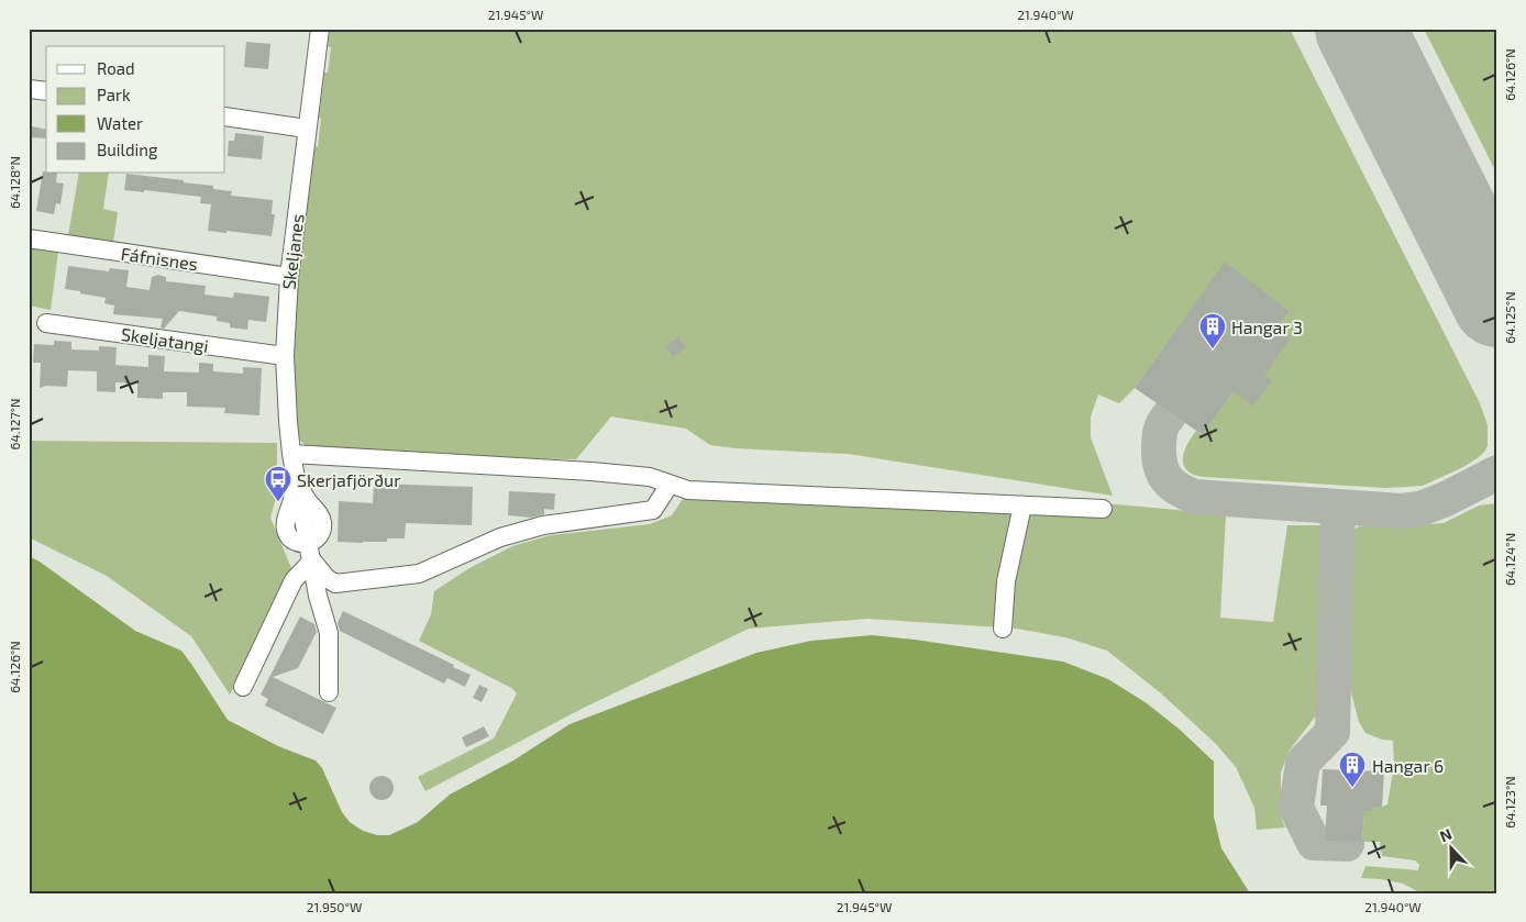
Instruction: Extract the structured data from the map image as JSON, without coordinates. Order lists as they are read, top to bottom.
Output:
{
  "streets": {
    "street": ["Skeljanes", "Fáfnisnes", "Skeljatangi"]
  },
  "crossings": [
    ["Skeljanes", "Fáfnisnes"],
    ["Skeljanes", "Skeljatangi"]
  ],
  "places": {
    "building": ["Hangar 3", "Hangar 6"],
    "bus stop": ["Skerjafjörður"]
  },
  "legend": [
    "Road",
    "Park",
    "Water",
    "Building"
  ],
  "north": "top",
  "coordinates": [
    "21.945°W",
    "21.940°W",
    "64.126°N",
    "64.128°N",
    "64.125°N",
    "64.127°N",
    "64.124°N",
    "64.123°N",
    "21.950°W"
  ]
}
